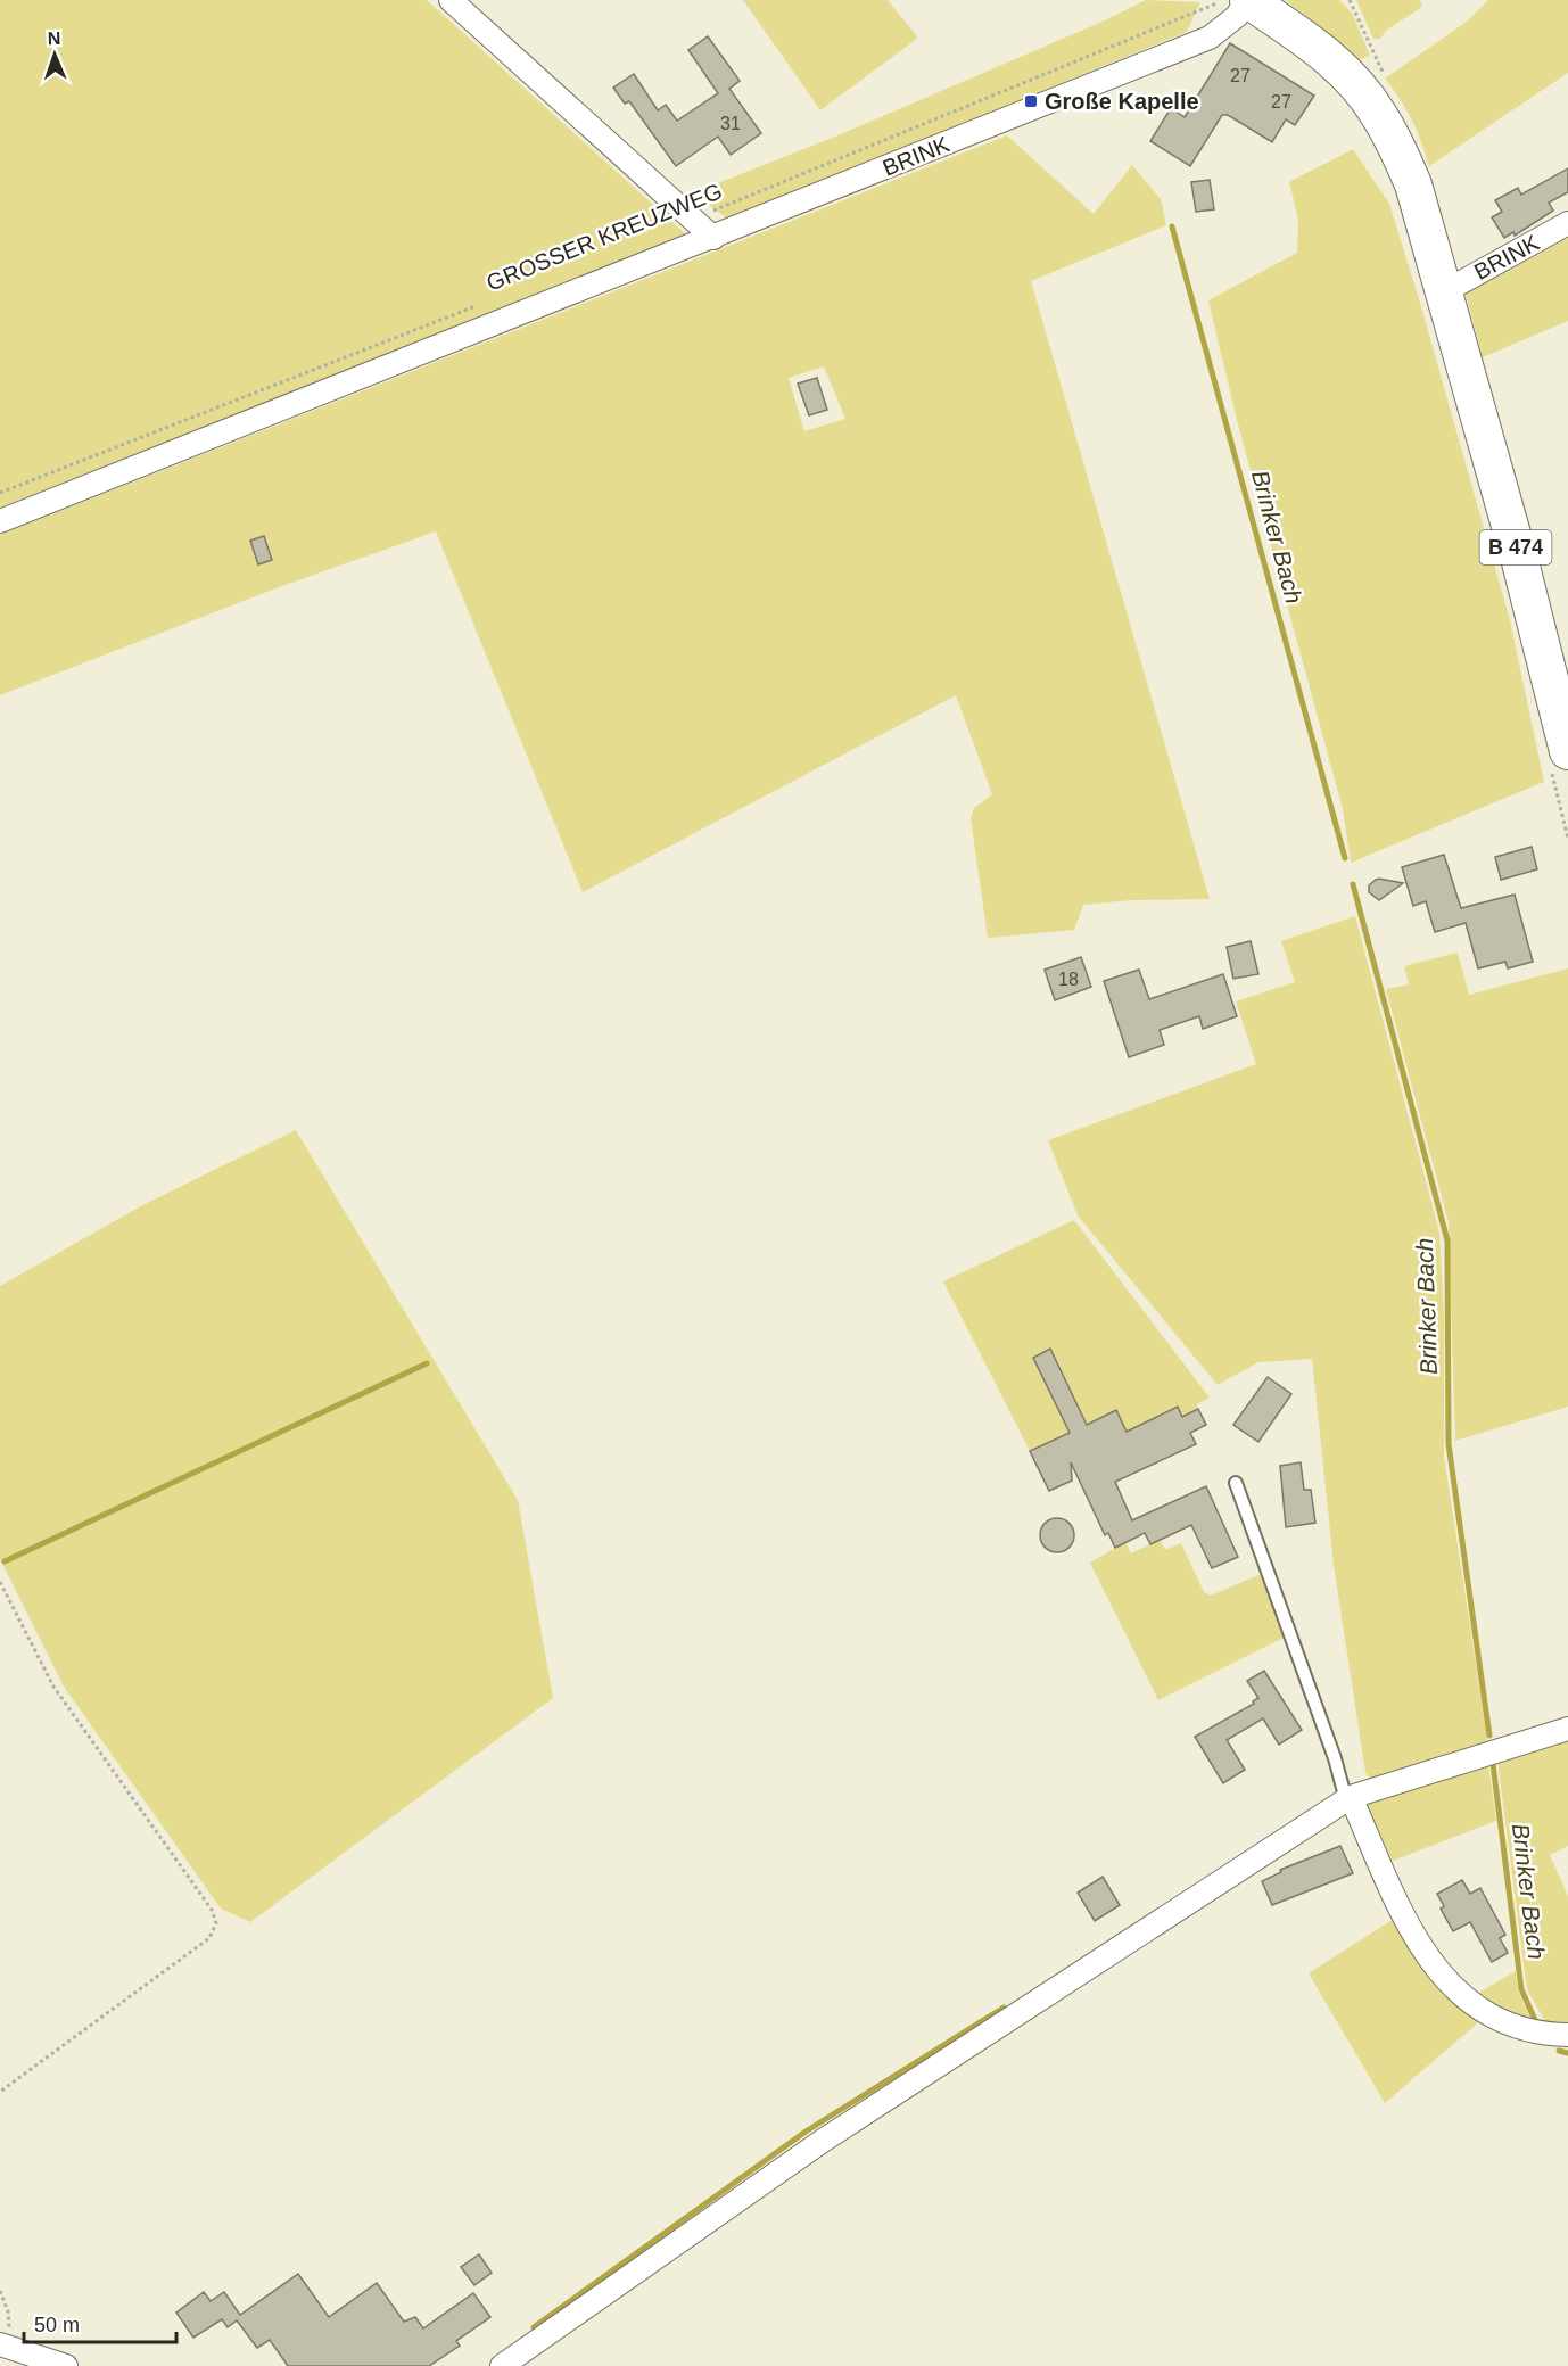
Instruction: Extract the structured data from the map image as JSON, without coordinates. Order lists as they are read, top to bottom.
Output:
{
  "streets": {
    "main road": ["B 474"],
    "street": ["BRINK"],
    "path": ["GROSSER KREUZWEG"]
  },
  "crossings": [
    ["BRINK", "GROSSER KREUZWEG"],
    ["BRINK", "B 474"],
    ["GROSSER KREUZWEG", "B 474"]
  ],
  "water": ["Brinker Bach"],
  "places": {
    "transit": ["Große Kapelle"]
  },
  "house_numbers": [
    "27",
    "27",
    "31",
    "18"
  ],
  "scale_bar": "50 m",
  "north": "top"
}
